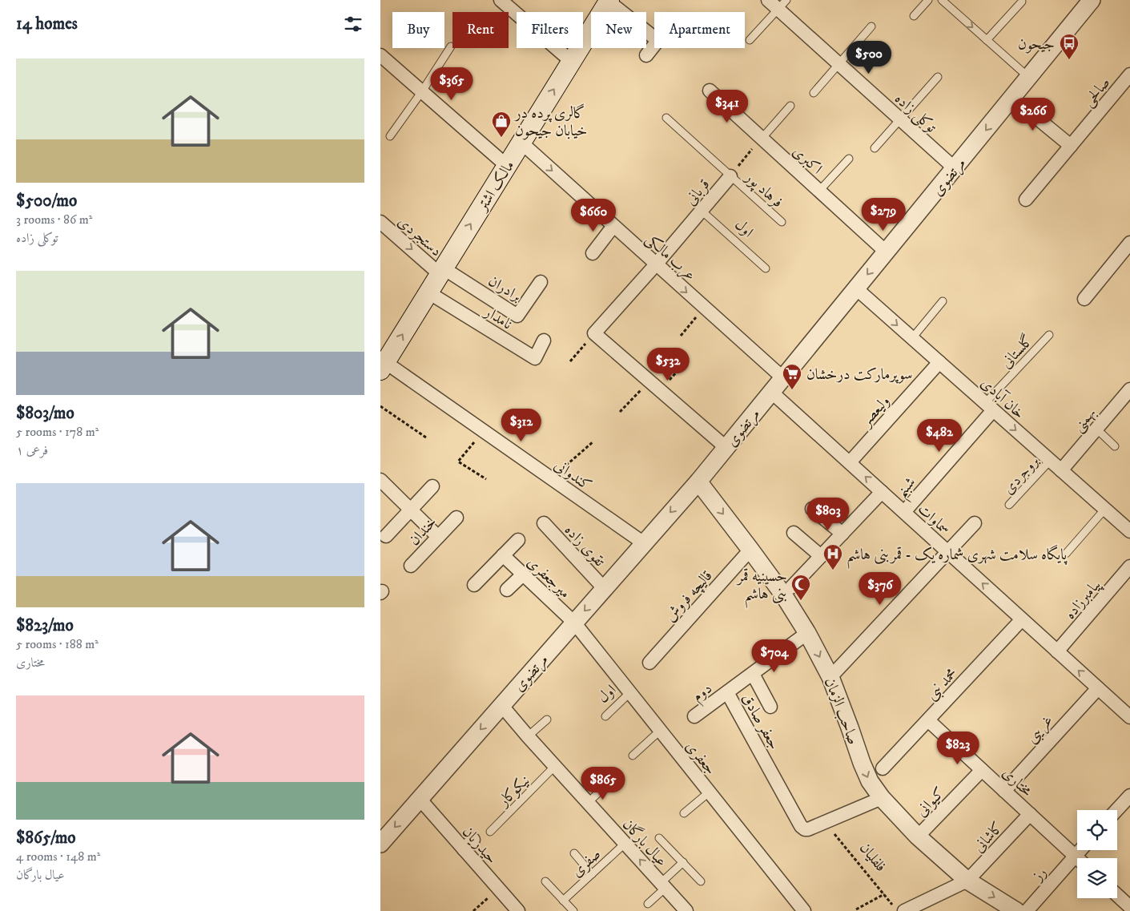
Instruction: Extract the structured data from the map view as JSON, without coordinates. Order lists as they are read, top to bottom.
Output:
{
  "streets": {
    "main road": ["مالک اشتر"],
    "street": [
      "صالحی",
      "توکلی زاده",
      "اکبری",
      "مرتضوی",
      "قربانی",
      "دستجردی",
      "عرب مالکی",
      "برادران",
      "نامدار",
      "خان آبادی",
      "ولیعصر",
      "بهمنی",
      "کندوانی",
      "شبنم",
      "سماوات",
      "خندان",
      "تقوی زاده",
      "میرجعفری",
      "قالیچه فروش",
      "پیامبرزاده",
      "محمد نبی",
      "دوم",
      "صاحب الزمان",
      "جعفر صادق",
      "غریبی",
      "جعفری",
      "مختاری",
      "کیوانی",
      "کاشانی",
      "عیال بارگان",
      "حیدریان",
      "رز"
    ],
    "lane": [
      "فرهاد پور",
      "اول",
      "گلستانی",
      "بروجردی",
      "نیکوکار",
      "صفری"
    ],
    "path": ["فلفلیان"]
  },
  "crossings": [
    ["توکلی زاده", "مرتضوی"],
    ["اکبری", "مرتضوی"],
    ["اکبری", "قربانی"],
    ["مرتضوی", "عرب مالکی"],
    ["مرتضوی", "خان آبادی"],
    ["مرتضوی", "کندوانی"],
    ["مرتضوی", "سماوات"],
    ["مرتضوی", "تقوی زاده"],
    ["مرتضوی", "میرجعفری"],
    ["مرتضوی", "صاحب الزمان"],
    ["مرتضوی", "جعفری"],
    ["مرتضوی", "عیال بارگان"],
    ["مرتضوی", "حیدریان"],
    ["مالک اشتر", "دستجردی"],
    ["مالک اشتر", "عرب مالکی"],
    ["مالک اشتر", "برادران"],
    ["مالک اشتر", "نامدار"],
    ["مالک اشتر", "کندوانی"],
    ["فرهاد پور", "قربانی"],
    ["قربانی", "اول"],
    ["قربانی", "عرب مالکی"],
    ["اول", "جعفری"],
    ["دستجردی", "برادران"],
    ["گلستانی", "خان آبادی"],
    ["گلستانی", "شبنم"],
    ["خان آبادی", "ولیعصر"],
    ["خان آبادی", "بهمنی"],
    ["خان آبادی", "بروجردی"],
    ["خان آبادی", "شبنم"],
    ["ولیعصر", "سماوات"],
    ["شبنم", "سماوات"],
    ["سماوات", "پیامبرزاده"],
    ["سماوات", "محمد نبی"],
    ["سماوات", "غریبی"],
    ["میرجعفری", "جعفری"],
    ["قالیچه فروش", "صاحب الزمان"],
    ["محمد نبی", "مختاری"],
    ["دوم", "جعفر صادق"],
    ["صاحب الزمان", "جعفر صادق"],
    ["صاحب الزمان", "کیوانی"],
    ["صاحب الزمان", "کاشانی"],
    ["جعفر صادق", "فلفلیان"],
    ["غریبی", "مختاری"],
    ["مختاری", "کیوانی"],
    ["مختاری", "کاشانی"],
    ["مختاری", "رز"],
    ["نیکوکار", "عیال بارگان"],
    ["عیال بارگان", "صفری"]
  ],
  "one_way": [
    "مرتضوی",
    "مالک اشتر",
    "دستجردی",
    "خان آبادی",
    "صاحب الزمان"
  ],
  "places": {
    "bus stop": ["جیحون"],
    "shop": ["گالری پرده در خیابان جیحون"],
    "supermarket": ["سوپرمارکت درخشان"],
    "hospital": ["پایگاه سلامت شهری شماره یک - قمربنی هاشم"],
    "mosque": ["حسینیه قمر بنی هاشم"]
  },
  "page": {
    "heading": "14 homes",
    "chip": [
      "Buy",
      "Rent",
      "Filters",
      "New",
      "Apartment"
    ],
    "price": [
      "$500",
      "$365",
      "$341",
      "$266",
      "$279",
      "$660",
      "$532",
      "$312",
      "$482",
      "$803",
      "$376",
      "$704",
      "$823",
      "$865"
    ],
    "list": [
      {
        "name": "$500/mo",
        "note": "3 rooms · 86 m² · توکلی زاده"
      },
      {
        "name": "$803/mo",
        "note": "5 rooms · 178 m² · فرعی ۱"
      },
      {
        "name": "$823/mo",
        "note": "5 rooms · 188 m² · مختاری"
      },
      {
        "name": "$865/mo",
        "note": "4 rooms · 148 m² · عیال بارگان"
      }
    ]
  }
}
